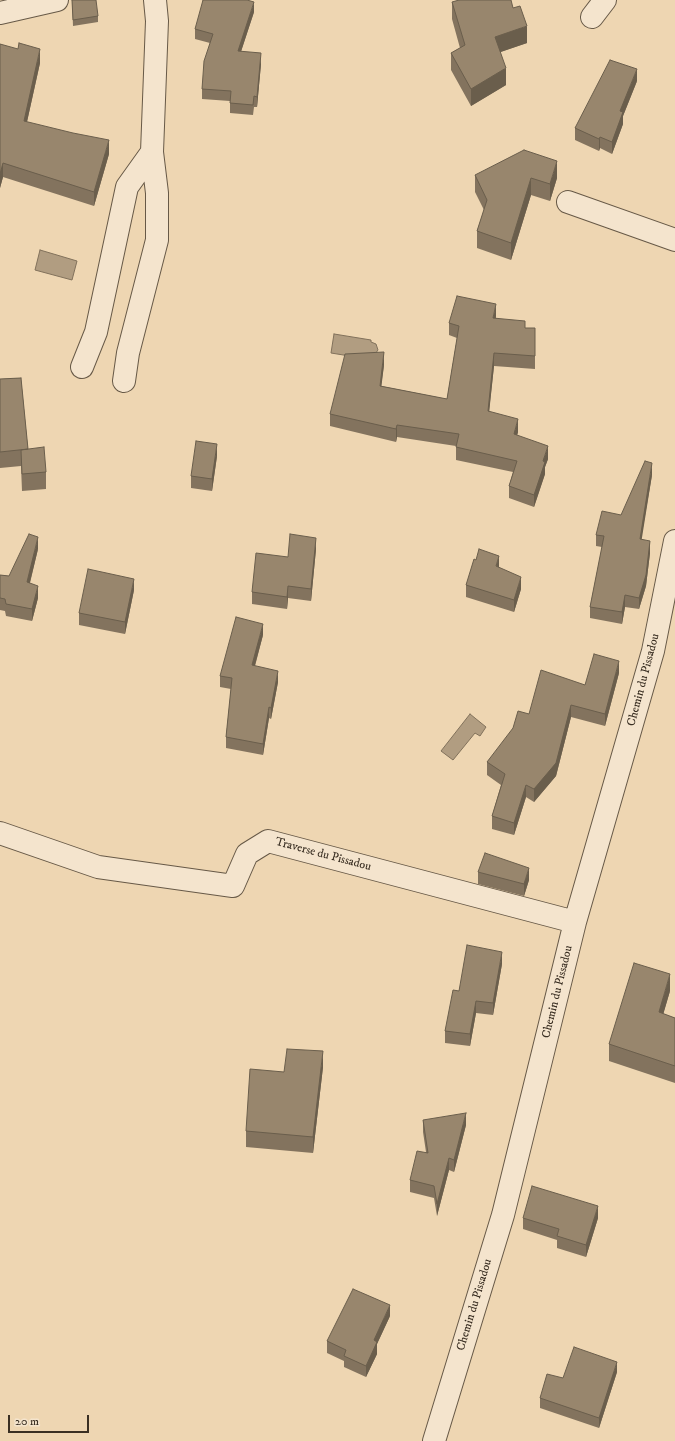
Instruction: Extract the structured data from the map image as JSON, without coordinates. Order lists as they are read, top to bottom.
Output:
{
  "streets": {
    "street": ["Chemin du Pissadou", "Traverse du Pissadou"]
  },
  "crossings": [
    ["Chemin du Pissadou", "Traverse du Pissadou"]
  ],
  "scale_bar": "20 m"
}
